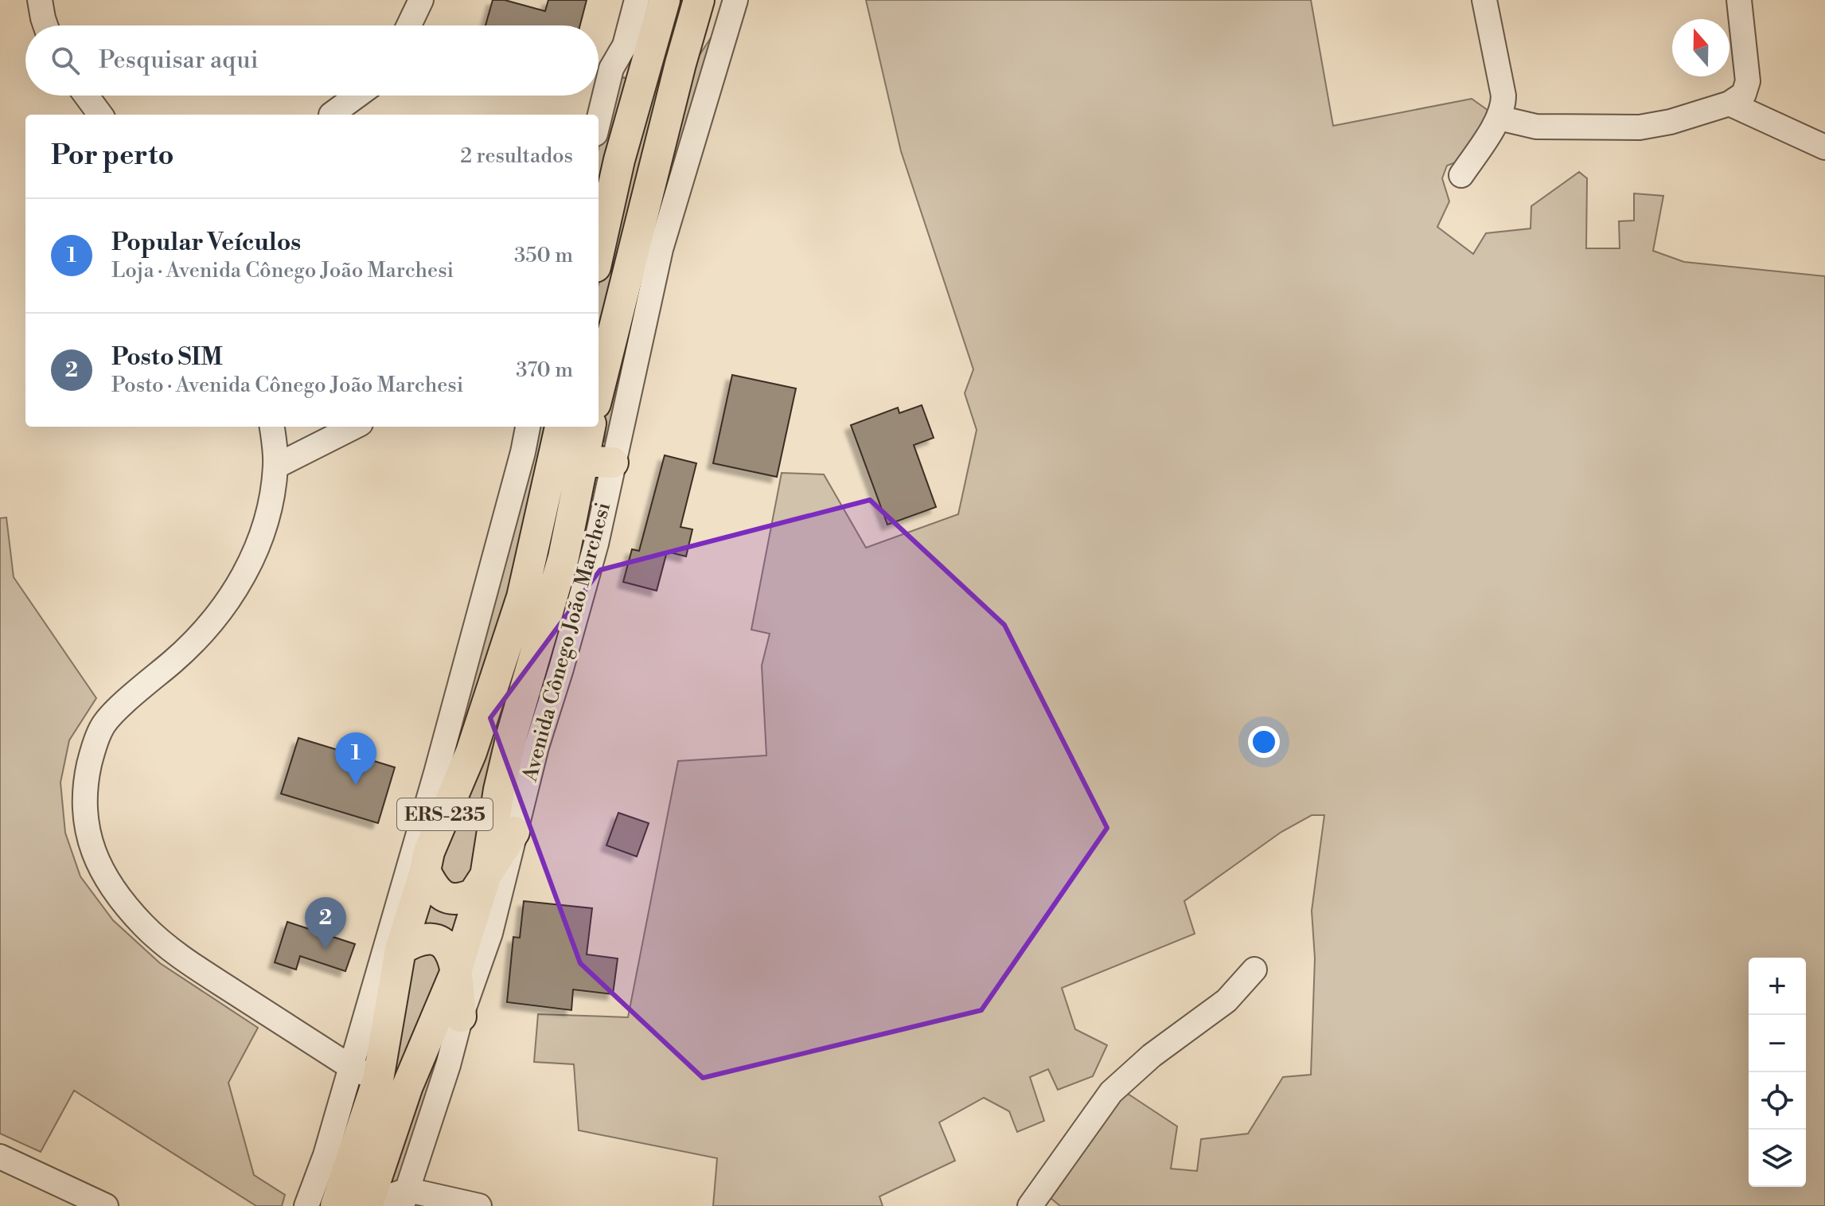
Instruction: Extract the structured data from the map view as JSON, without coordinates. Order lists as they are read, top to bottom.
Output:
{
  "streets": {
    "main road": ["Avenida Cônego João Marchesi", "ERS-235"]
  },
  "north": "top",
  "page": {
    "search": "Pesquisar aqui",
    "heading": ["Por perto", "2 resultados"],
    "list": [
      {
        "mark": "1",
        "name": "Popular Veículos",
        "note": "Loja · Avenida Cônego João Marchesi",
        "value": "350 m"
      },
      {
        "mark": "2",
        "name": "Posto SIM",
        "note": "Posto · Avenida Cônego João Marchesi",
        "value": "370 m"
      }
    ],
    "pins": ["1", "2"],
    "map_buttons": ["+", "−"]
  }
}
